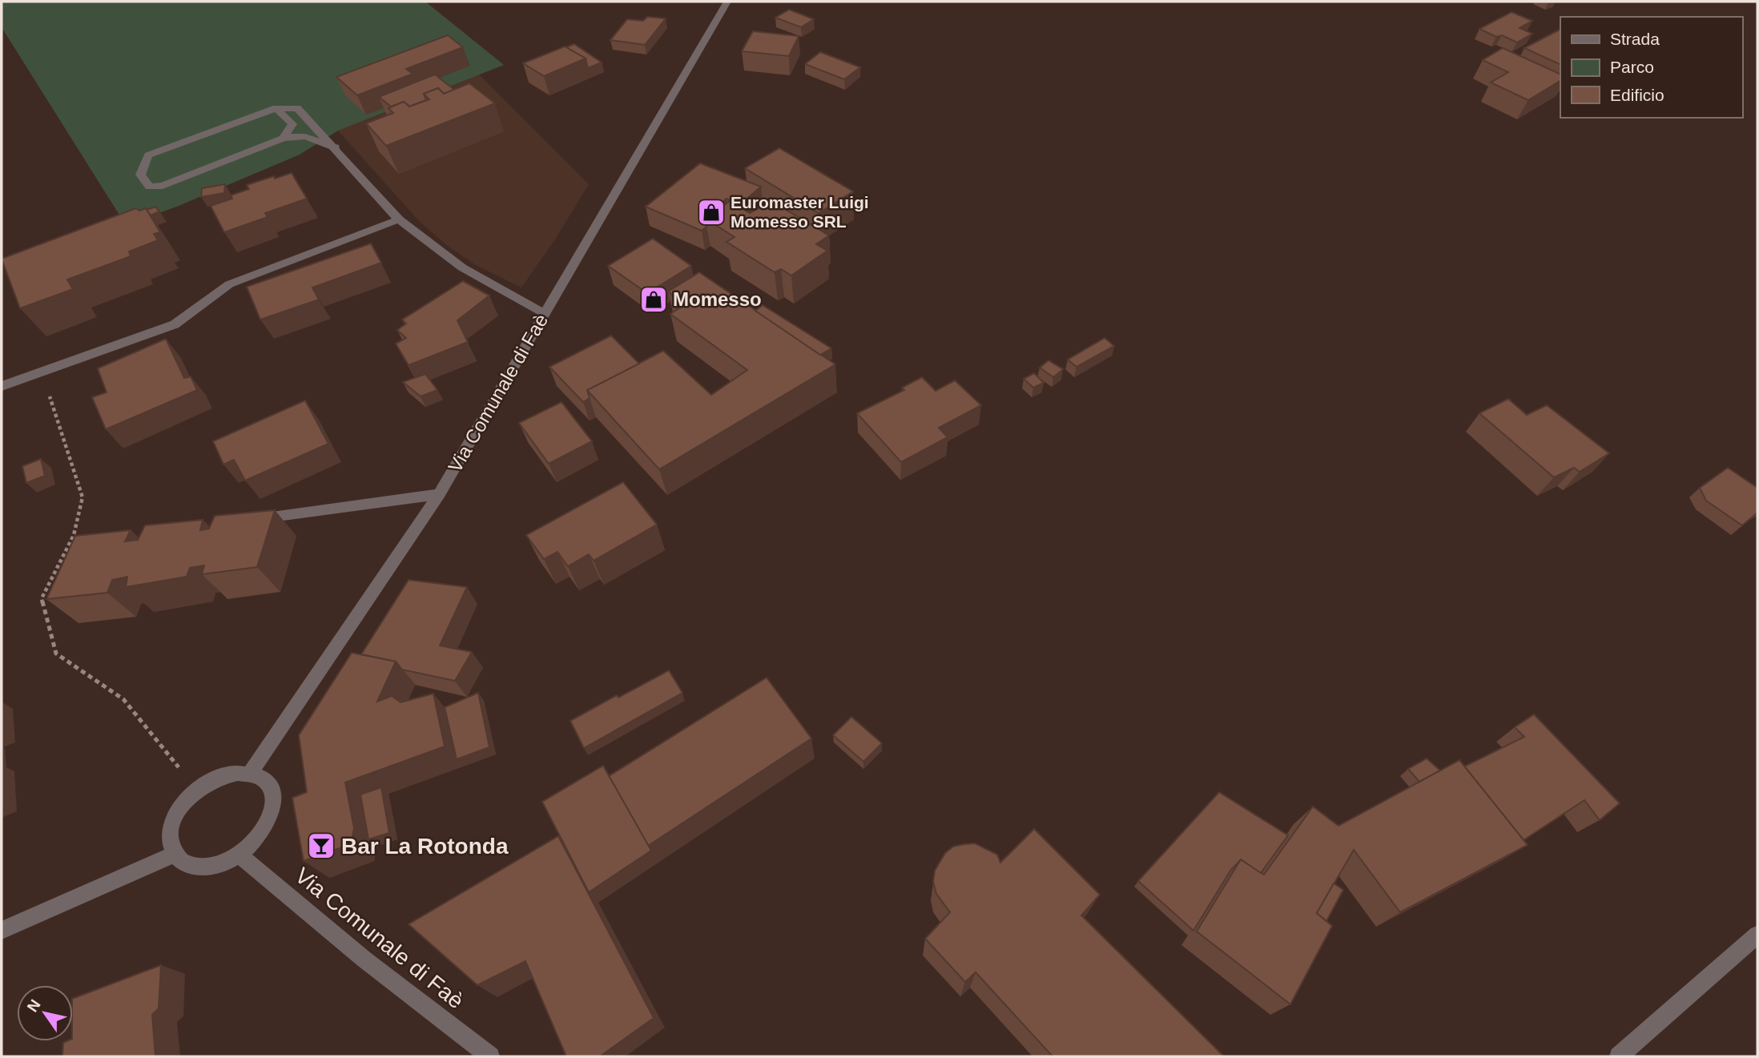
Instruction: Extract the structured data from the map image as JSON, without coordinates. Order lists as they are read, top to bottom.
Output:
{
  "streets": {
    "street": ["Via Comunale di Faè"]
  },
  "places": {
    "shop": ["Euromaster Luigi Momesso SRL", "Momesso"],
    "bar": ["Bar La Rotonda"]
  },
  "legend": ["Strada", "Parco", "Edificio"],
  "north": "top left"
}
